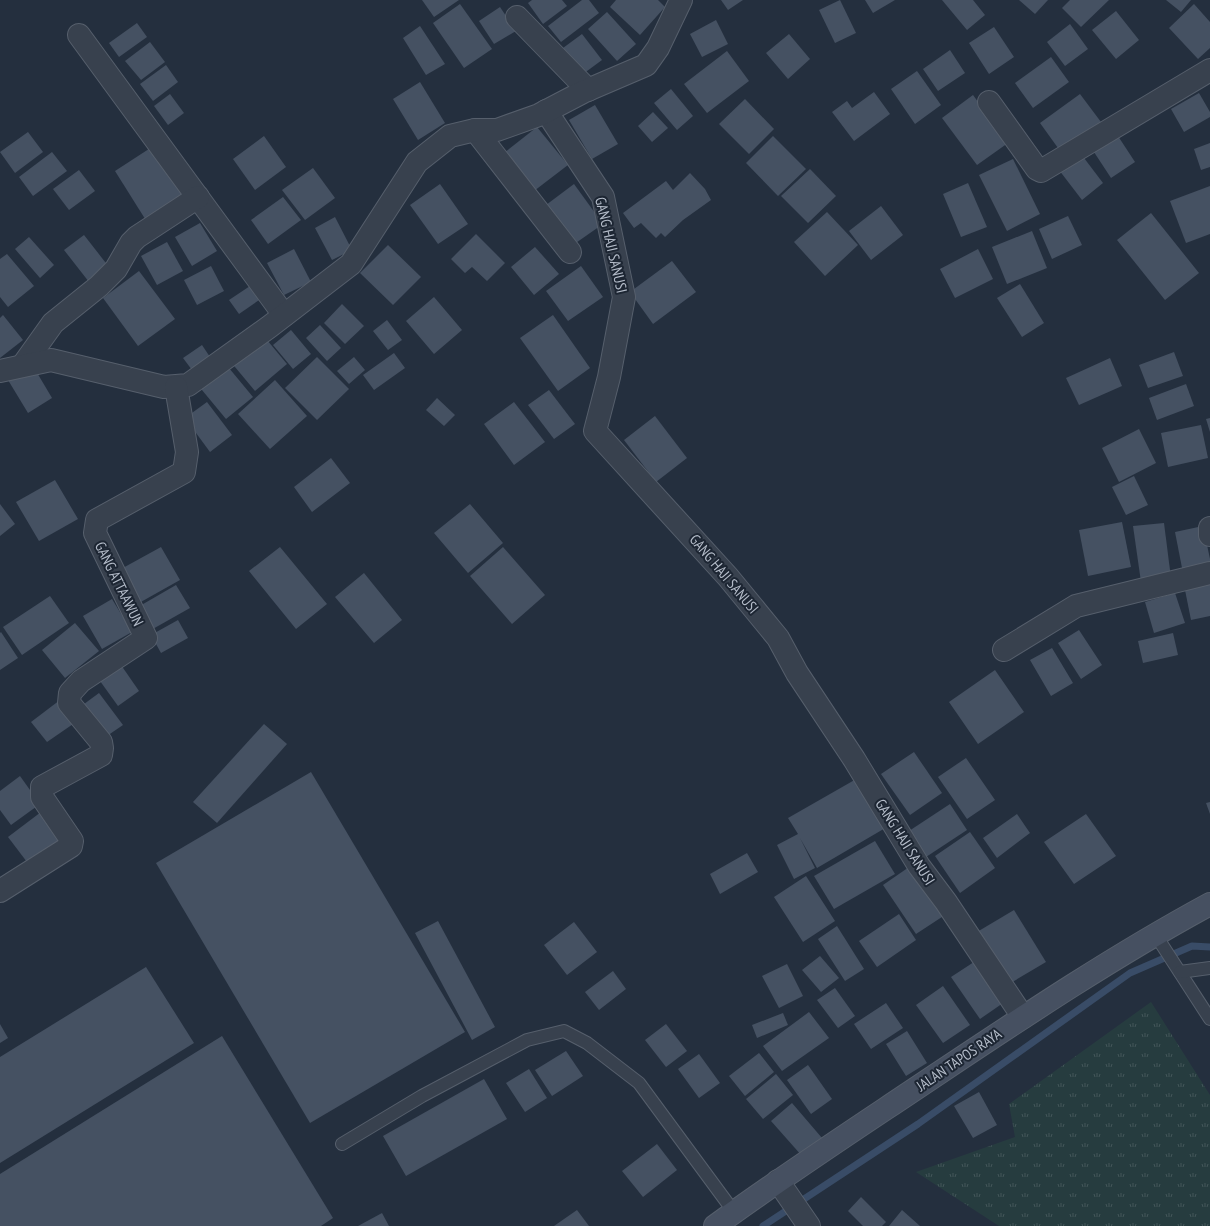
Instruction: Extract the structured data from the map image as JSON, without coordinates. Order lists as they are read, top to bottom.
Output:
{
  "streets": {
    "main road": ["JALAN TAPOS RAYA"],
    "street": ["GANG HAJI SANUSI", "GANG ATTAAWUN"]
  },
  "crossings": [
    ["GANG HAJI SANUSI", "JALAN TAPOS RAYA"]
  ]
}
